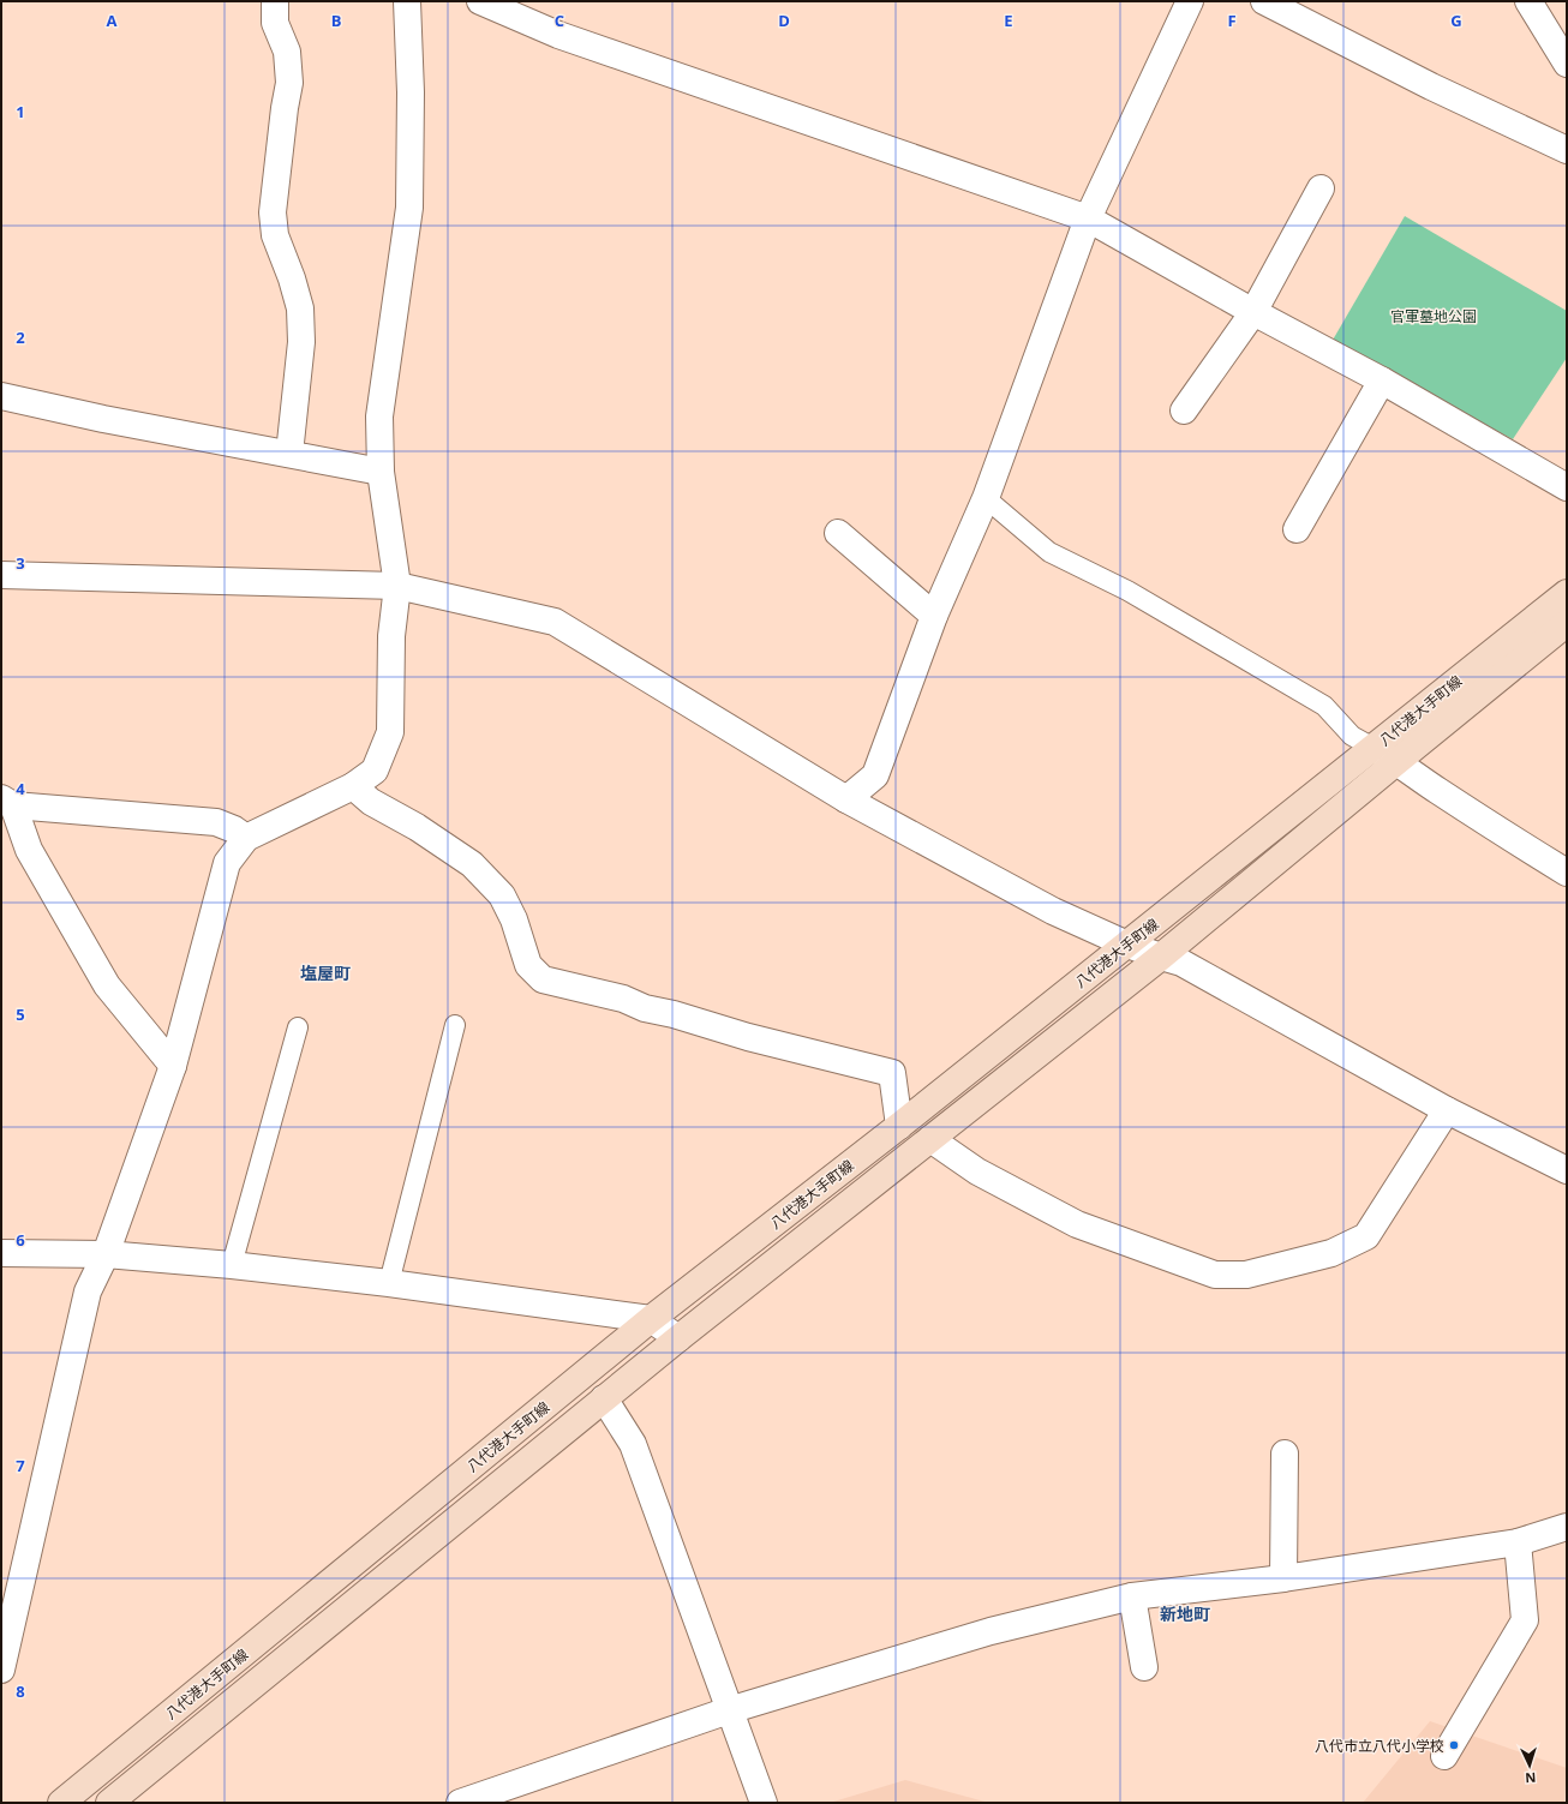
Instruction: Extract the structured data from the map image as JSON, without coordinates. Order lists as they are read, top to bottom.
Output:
{
  "streets": {
    "main road": ["八代港大手町線"]
  },
  "districts": ["塩屋町", "新地町"],
  "parks": ["官軍墓地公園"],
  "places": ["八代市立八代小学校"],
  "north": "bottom",
  "grid": {
    "columns": [
      "A",
      "B",
      "C",
      "D",
      "E",
      "F",
      "G"
    ],
    "rows": [
      "1",
      "2",
      "3",
      "4",
      "5",
      "6",
      "7",
      "8"
    ]
  }
}
